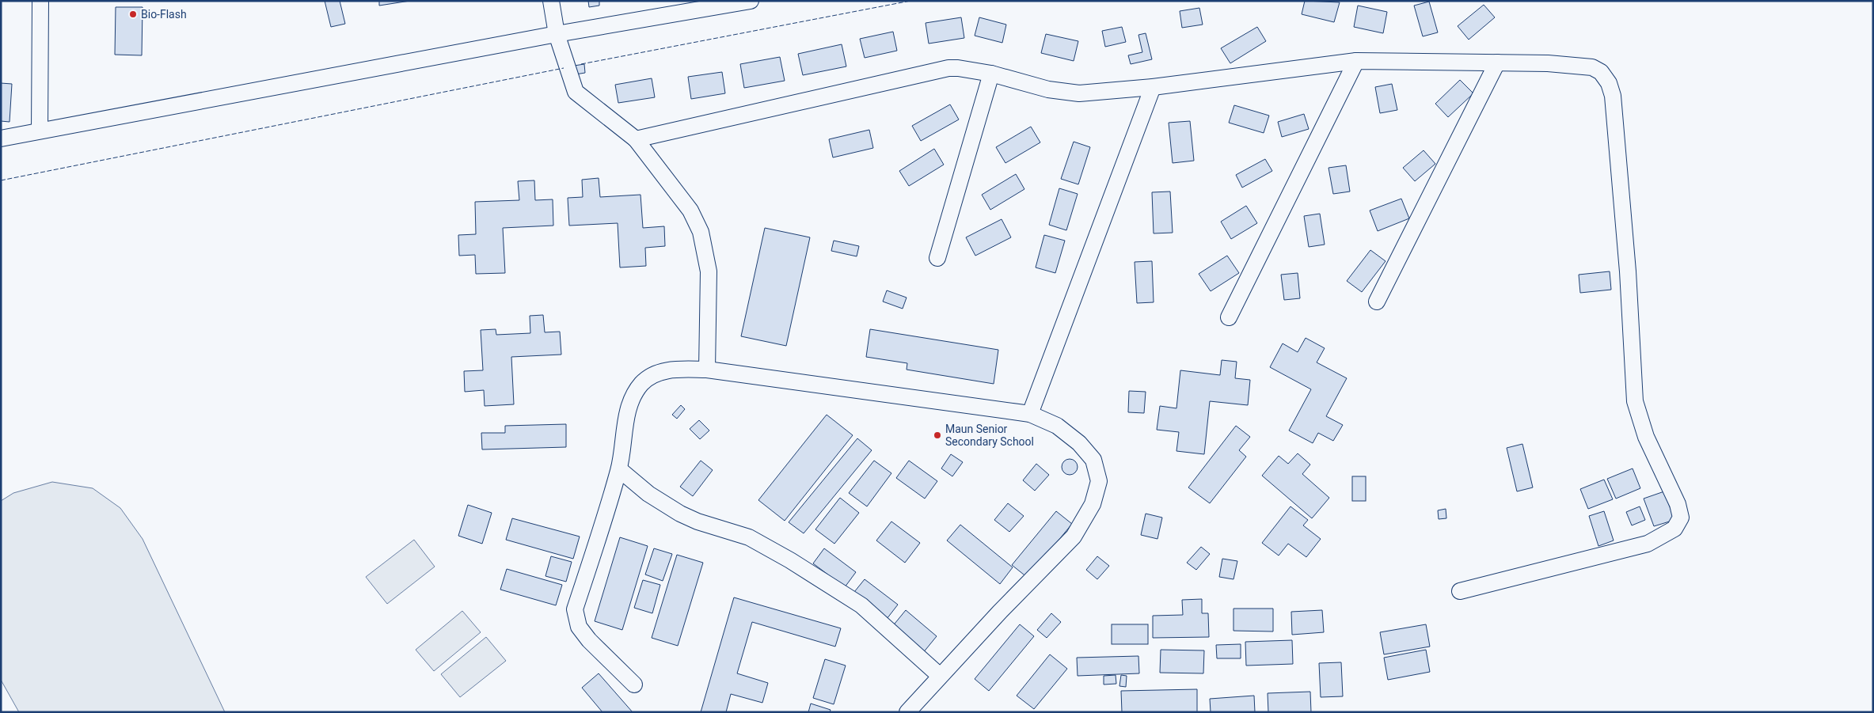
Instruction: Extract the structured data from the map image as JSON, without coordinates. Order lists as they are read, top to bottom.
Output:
{
  "places": ["Bio-Flash", "Maun Senior Secondary School"]
}
